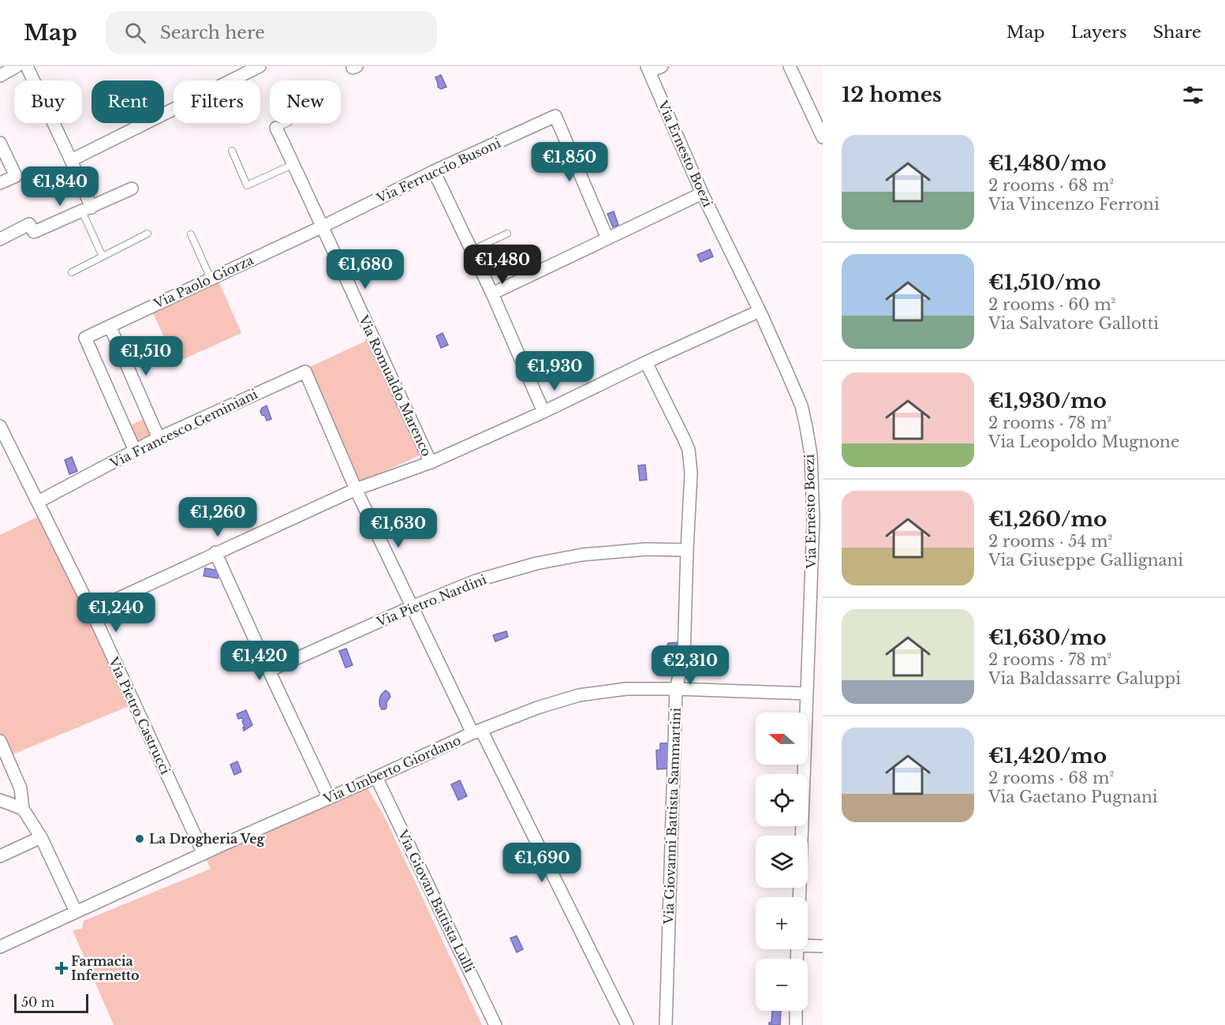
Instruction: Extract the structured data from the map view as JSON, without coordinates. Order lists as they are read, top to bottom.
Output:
{
  "streets": {
    "street": [
      "Via Ernesto Boezi",
      "Via Ferruccio Busoni",
      "Via Paolo Giorza",
      "Via Romualdo Marenco",
      "Via Francesco Geminiani",
      "Via Pietro Nardini",
      "Via Pietro Castrucci",
      "Via Umberto Giordano",
      "Via Giovanni Battista Sammartini",
      "Via Giovan Battista Lulli"
    ]
  },
  "crossings": [
    ["Via Ernesto Boezi", "Via Umberto Giordano"],
    ["Via Ferruccio Busoni", "Via Paolo Giorza"],
    ["Via Ferruccio Busoni", "Via Romualdo Marenco"],
    ["Via Paolo Giorza", "Via Romualdo Marenco"],
    ["Via Paolo Giorza", "Via Francesco Geminiani"],
    ["Via Francesco Geminiani", "Via Pietro Castrucci"],
    ["Via Pietro Nardini", "Via Giovanni Battista Sammartini"],
    ["Via Pietro Castrucci", "Via Umberto Giordano"],
    ["Via Umberto Giordano", "Via Giovanni Battista Sammartini"],
    ["Via Umberto Giordano", "Via Giovan Battista Lulli"]
  ],
  "places": {
    "other": ["La Drogheria Veg"],
    "health": ["Farmacia Infernetto"]
  },
  "scale_bar": "50 m",
  "north": "left",
  "page": {
    "header": "Map",
    "search": "Search here",
    "nav": ["Map", "Layers", "Share"],
    "heading": "12 homes",
    "chip": [
      "Buy",
      "Rent",
      "Filters",
      "New"
    ],
    "list": [
      {
        "name": "€1,480/mo",
        "note": "2 rooms · 68 m² · Via Vincenzo Ferroni"
      },
      {
        "name": "€1,510/mo",
        "note": "2 rooms · 60 m² · Via Salvatore Gallotti"
      },
      {
        "name": "€1,930/mo",
        "note": "2 rooms · 78 m² · Via Leopoldo Mugnone"
      },
      {
        "name": "€1,260/mo",
        "note": "2 rooms · 54 m² · Via Giuseppe Gallignani"
      },
      {
        "name": "€1,630/mo",
        "note": "2 rooms · 78 m² · Via Baldassarre Galuppi"
      },
      {
        "name": "€1,420/mo",
        "note": "2 rooms · 68 m² · Via Gaetano Pugnani"
      }
    ],
    "price": [
      "€1,850",
      "€1,840",
      "€1,480",
      "€1,680",
      "€1,510",
      "€1,930",
      "€1,260",
      "€1,630",
      "€1,240",
      "€1,420",
      "€2,310",
      "€1,690"
    ],
    "map_buttons": ["+", "−"],
    "scale": "50 m"
  }
}
